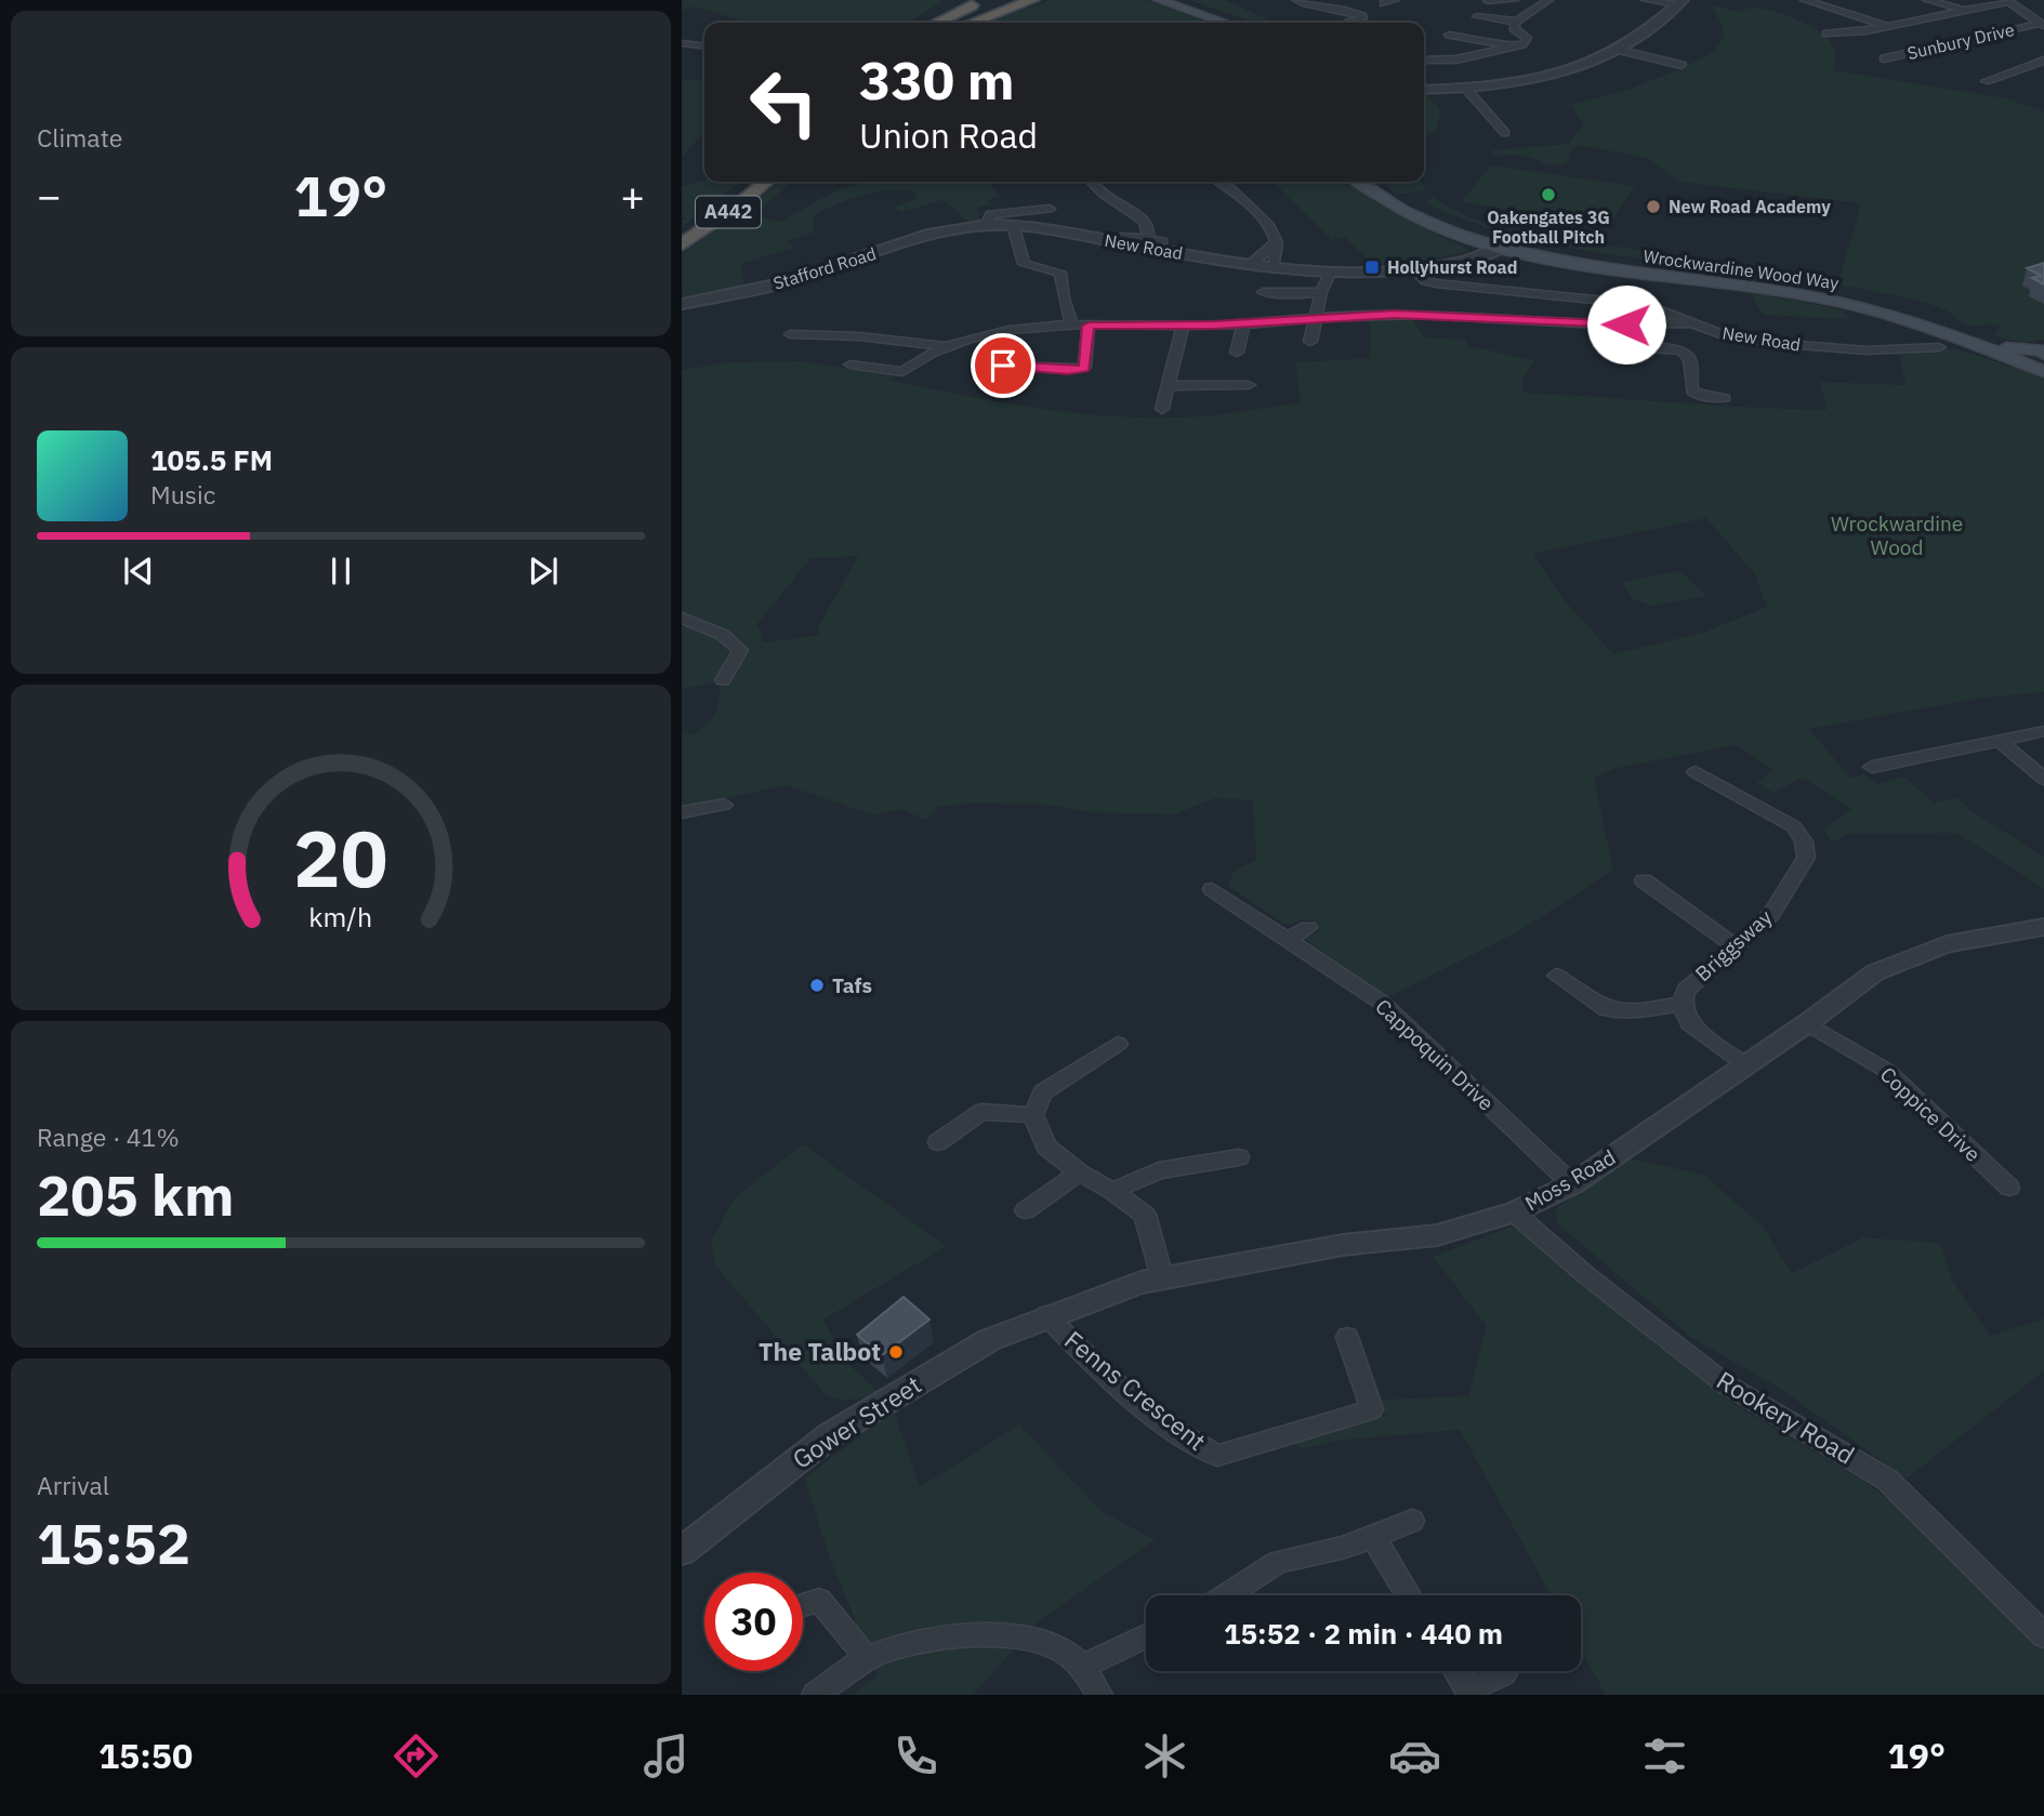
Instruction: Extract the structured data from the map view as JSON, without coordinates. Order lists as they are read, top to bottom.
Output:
{
  "streets": {
    "highway": ["A442"],
    "main road": ["Wrockwardine Wood Way"],
    "street": [
      "Sunbury Drive",
      "New Road",
      "Stafford Road",
      "Briggsway",
      "Cappoquin Drive",
      "Coppice Drive",
      "Moss Road",
      "Fenns Crescent",
      "Rookery Road",
      "Gower Street"
    ]
  },
  "crossings": [
    ["New Road", "Stafford Road"],
    ["New Road", "Wrockwardine Wood Way"],
    ["Briggsway", "Moss Road"],
    ["Cappoquin Drive", "Moss Road"],
    ["Coppice Drive", "Moss Road"],
    ["Moss Road", "Fenns Crescent"],
    ["Moss Road", "Rookery Road"],
    ["Moss Road", "Gower Street"],
    ["Fenns Crescent", "Gower Street"]
  ],
  "parks": ["Wrockwardine Wood"],
  "places": {
    "other": [
      "Oakengates 3G Football Pitch",
      "New Road Academy",
      "Tafs",
      "The Talbot"
    ],
    "transit": ["Hollyhurst Road"]
  },
  "page": {
    "tile": [
      "Climate",
      ["Range · 41%", "205 km"],
      ["Arrival", "15:52"]
    ],
    "turn": ["330 m", "Union Road"],
    "heat": ["−", "19°", "+"],
    "song": ["105.5 FM", "Music"],
    "limit": "30",
    "trip": "15:52 · 2 min · 440 m",
    "tabs": ["15:50", "19°"],
    "gauge": ["20", "km/h"]
  }
}
